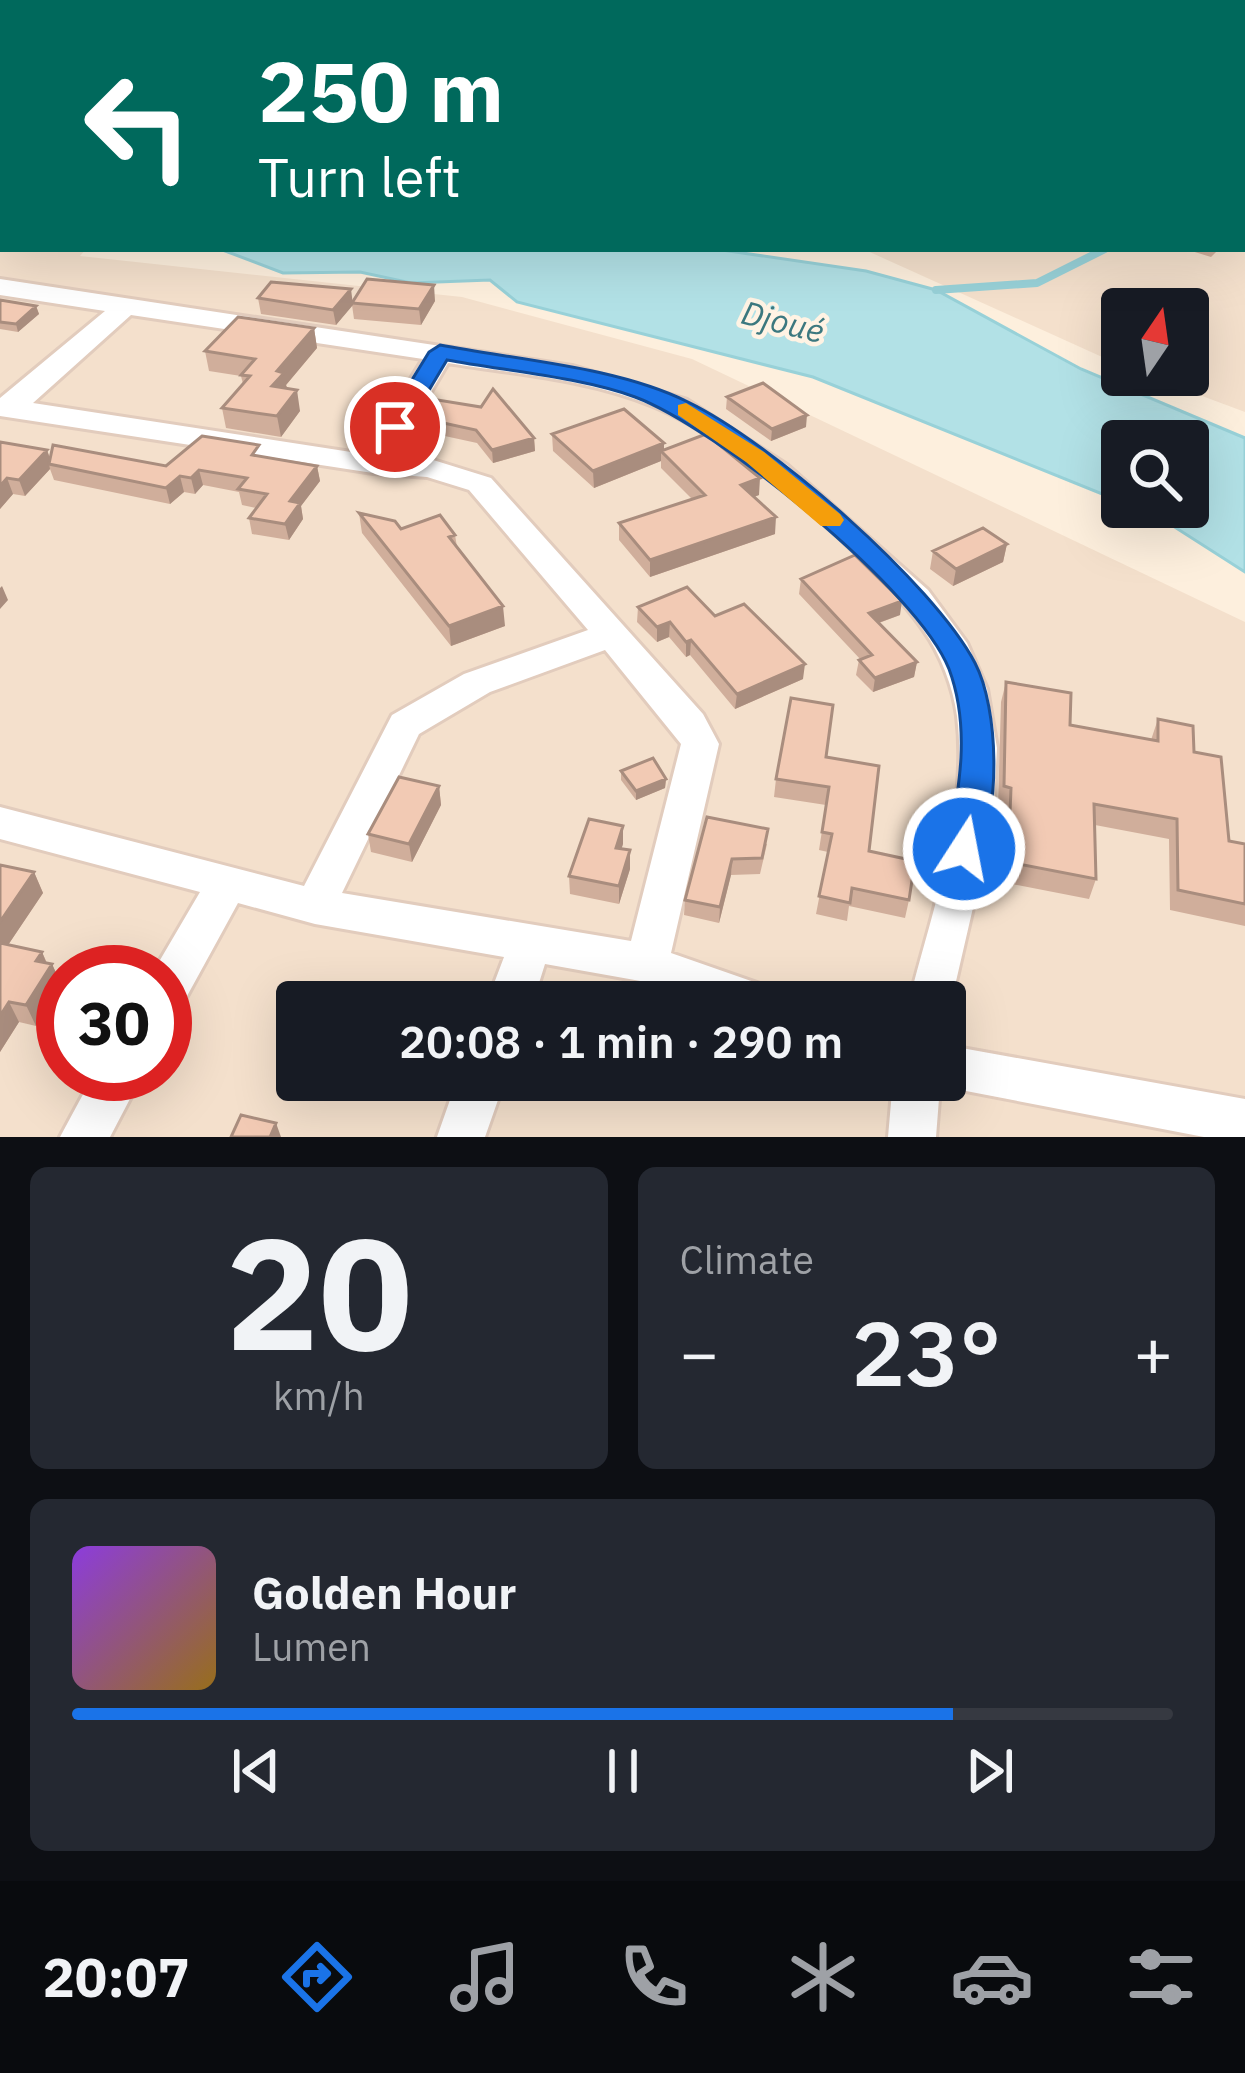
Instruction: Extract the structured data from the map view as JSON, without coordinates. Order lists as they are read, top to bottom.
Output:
{
  "water": ["Djoué"],
  "north": "top",
  "page": {
    "turn": ["250 m", "Turn left"],
    "limit": "30",
    "trip": "20:08 · 1 min · 290 m",
    "tile": [
      ["20", "km/h"],
      "Climate"
    ],
    "heat": ["−", "23°", "+"],
    "song": ["Golden Hour", "Lumen"],
    "tabs": "20:07"
  }
}
